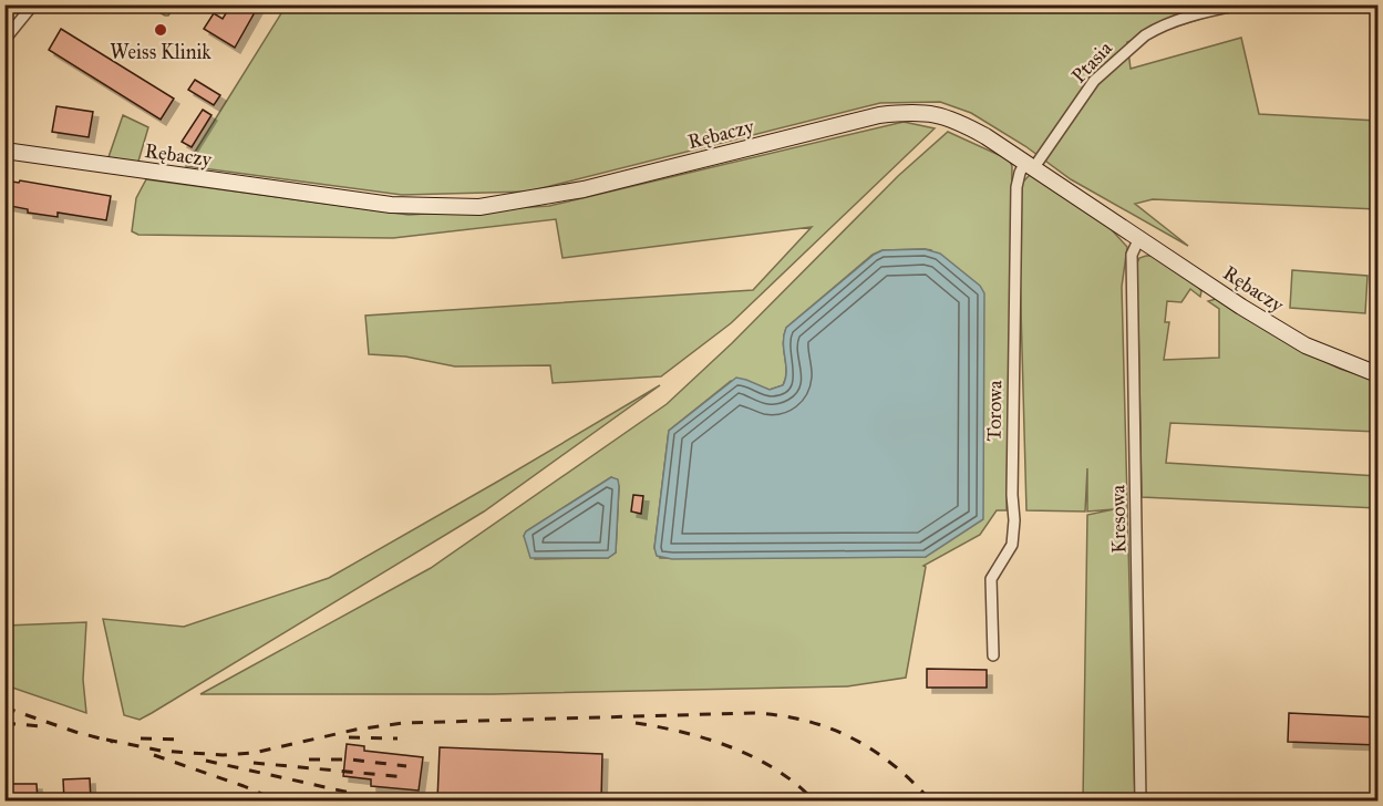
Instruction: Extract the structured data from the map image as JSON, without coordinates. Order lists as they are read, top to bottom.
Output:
{
  "streets": {
    "street": [
      "Ptasia",
      "Rębaczy",
      "Torowa",
      "Kresowa"
    ]
  },
  "crossings": [
    ["Ptasia", "Rębaczy"],
    ["Ptasia", "Torowa"],
    ["Rębaczy", "Torowa"],
    ["Rębaczy", "Kresowa"]
  ],
  "places": ["Weiss Klinik"]
}
